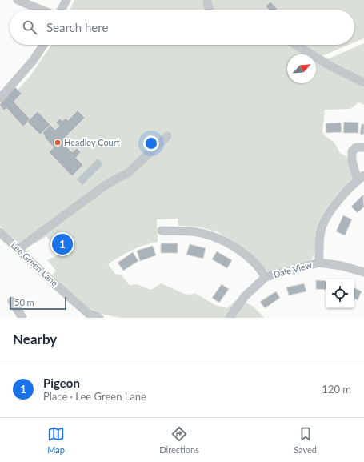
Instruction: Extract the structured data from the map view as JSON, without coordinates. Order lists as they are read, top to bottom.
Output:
{
  "streets": {
    "street": ["Lee Green Lane", "Dale View"]
  },
  "places": ["Headley Court"],
  "scale_bar": "50 m",
  "north": "top right",
  "page": {
    "search": "Search here",
    "pins": "1",
    "scale": "50 m",
    "heading": "Nearby",
    "list": [
      {
        "mark": "1",
        "name": "Pigeon",
        "note": "Place · Lee Green Lane",
        "value": "120 m"
      }
    ],
    "nav": ["Map", "Directions", "Saved"]
  }
}
